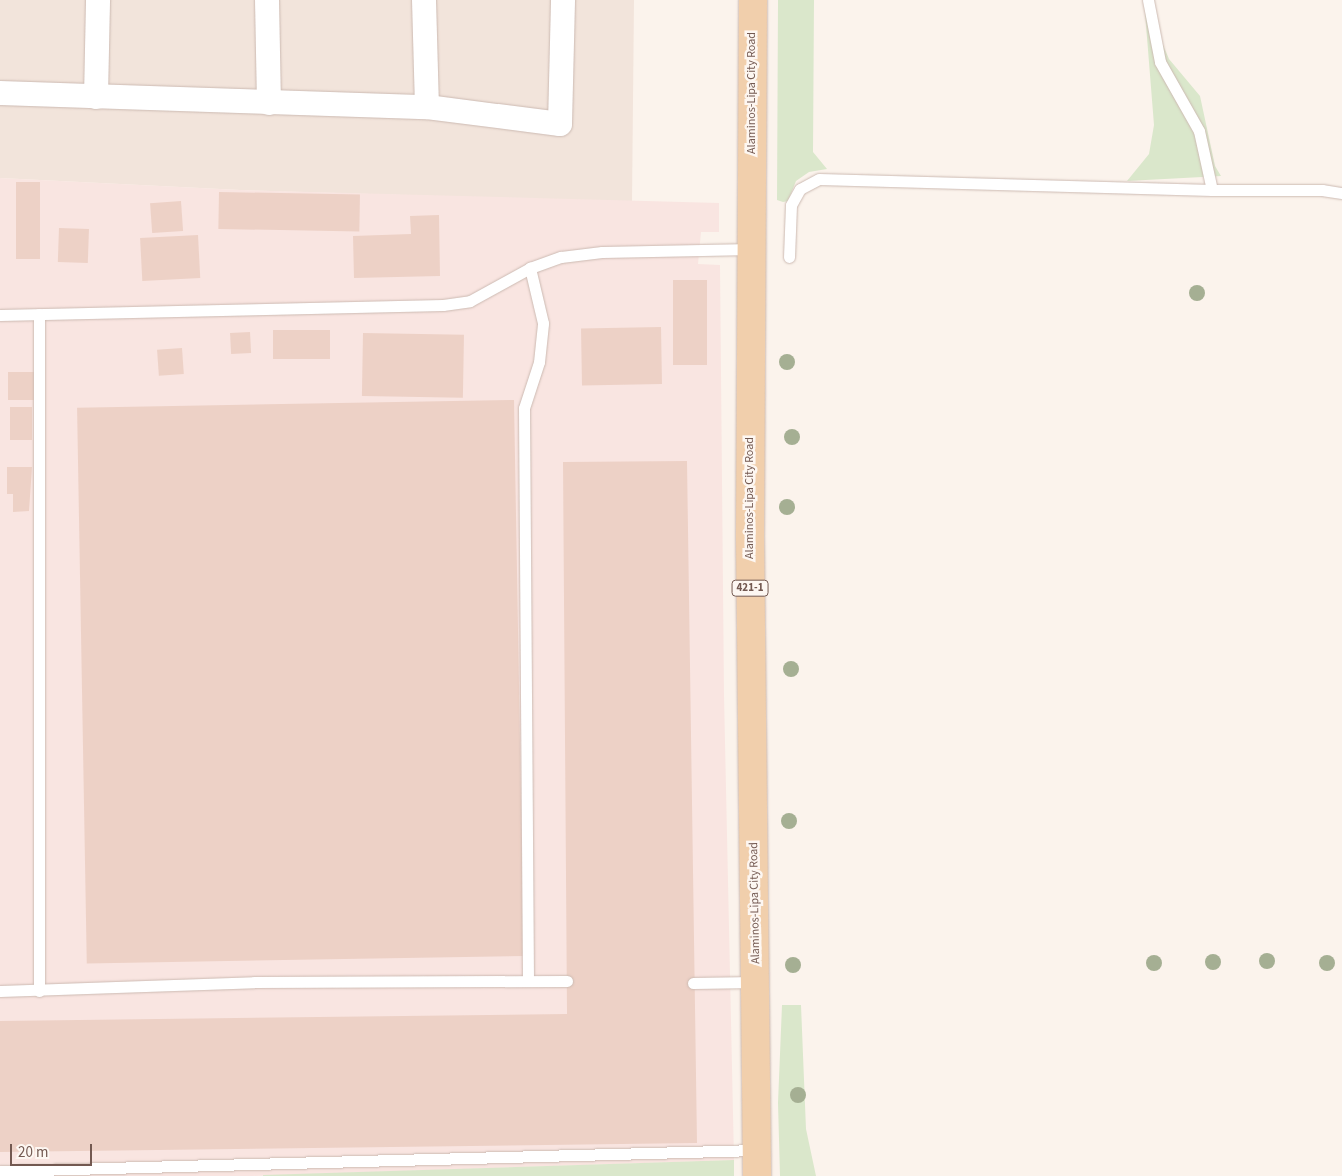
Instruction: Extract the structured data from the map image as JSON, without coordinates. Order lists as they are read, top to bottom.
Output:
{
  "streets": {
    "main road": ["Alaminos-Lipa City Road", "421-1"]
  },
  "scale_bar": "20 m"
}
